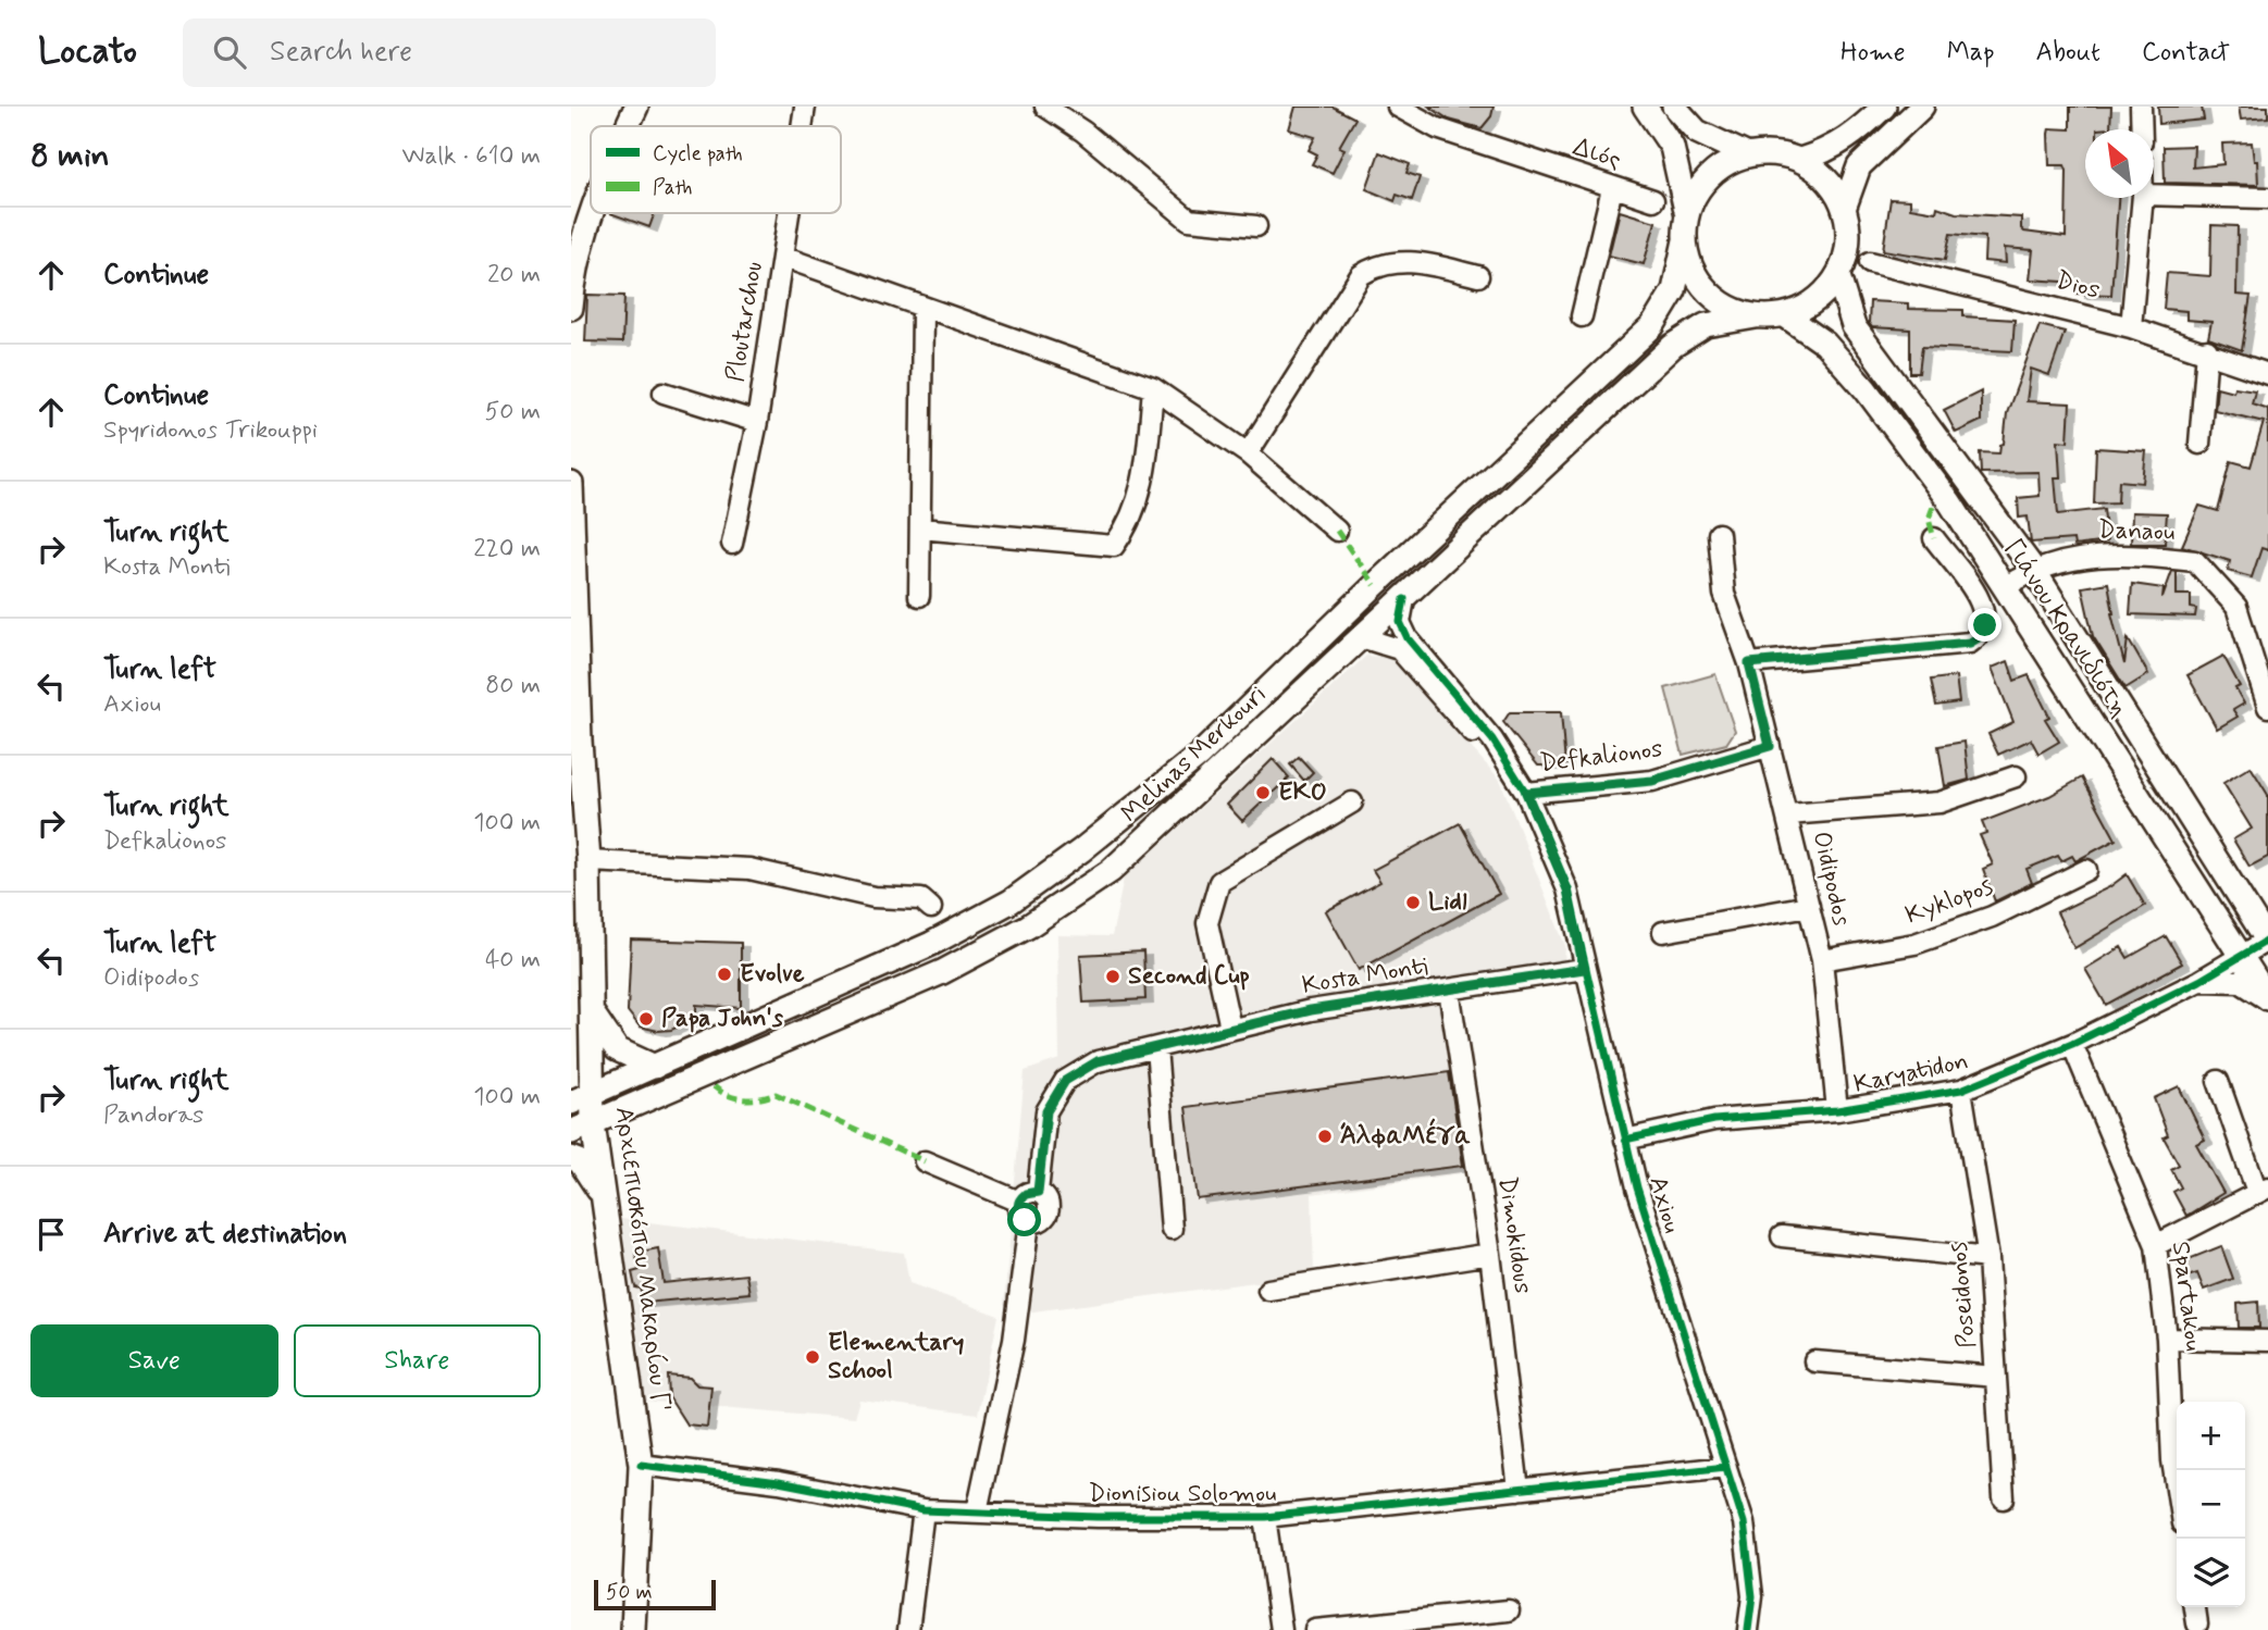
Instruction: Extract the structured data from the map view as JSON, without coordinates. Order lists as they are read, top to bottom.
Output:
{
  "streets": {
    "main road": ["Γιάνου Κρανιδιότη", "Melinas Merkouri", "Αρχιεπισκόπου Μακαρίου Γ'"],
    "street": [
      "Διός",
      "Dios",
      "Ploutarchou",
      "Danaou",
      "Defkalionos",
      "Oidipodos",
      "Kyklopos",
      "Kosta Monti",
      "Karyatidon",
      "Axiou",
      "Dimokidous",
      "Poseidonos",
      "Spartakou",
      "Dionisiou Solomou"
    ]
  },
  "crossings": [
    ["Danaou", "Γιάνου Κρανιδιότη"],
    ["Γιάνου Κρανιδιότη", "Melinas Merkouri"],
    ["Γιάνου Κρανιδιότη", "Karyatidon"],
    ["Melinas Merkouri", "Axiou"],
    ["Melinas Merkouri", "Αρχιεπισκόπου Μακαρίου Γ'"],
    ["Defkalionos", "Oidipodos"],
    ["Defkalionos", "Axiou"],
    ["Oidipodos", "Kyklopos"],
    ["Oidipodos", "Karyatidon"],
    ["Kosta Monti", "Axiou"],
    ["Kosta Monti", "Dimokidous"],
    ["Karyatidon", "Axiou"],
    ["Karyatidon", "Poseidonos"],
    ["Karyatidon", "Spartakou"],
    ["Axiou", "Dionisiou Solomou"],
    ["Dimokidous", "Dionisiou Solomou"],
    ["Αρχιεπισκόπου Μακαρίου Γ'", "Dionisiou Solomou"]
  ],
  "places": [
    "EKO",
    "Lidl",
    "Evolve",
    "Second Cup",
    "Papa John's",
    "ΆλφαΜέγα",
    "Elementary School"
  ],
  "legend": ["Cycle path", "Path"],
  "scale_bar": "50 m",
  "north": "top left",
  "page": {
    "header": "Locato",
    "search": "Search here",
    "nav": [
      "Home",
      "Map",
      "About",
      "Contact"
    ],
    "heading": ["8 min", "Walk · 610 m"],
    "list": [
      ["Continue", "20 m"],
      ["Continue", "Spyridonos Trikouppi", "50 m"],
      ["Turn right", "Kosta Monti", "220 m"],
      ["Turn left", "Axiou", "80 m"],
      ["Turn right", "Defkalionos", "100 m"],
      ["Turn left", "Oidipodos", "40 m"],
      ["Turn right", "Pandoras", "100 m"],
      "Arrive at destination"
    ],
    "buttons": ["Save", "Share"],
    "map_buttons": ["+", "−"],
    "scale": "50 m"
  }
}
